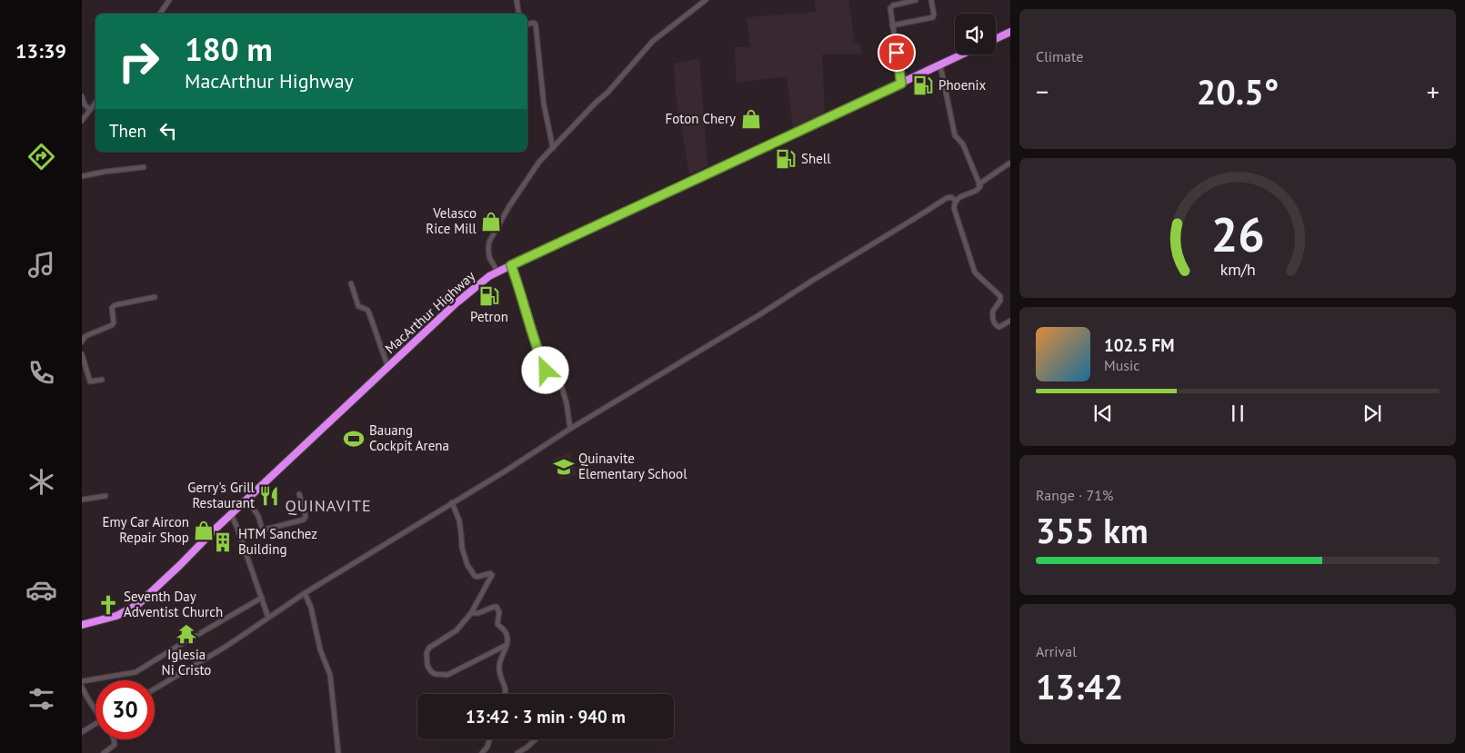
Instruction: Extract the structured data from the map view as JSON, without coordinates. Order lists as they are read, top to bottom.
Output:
{
  "streets": {
    "highway": ["MacArthur Highway"]
  },
  "districts": ["QUINAVITE"],
  "places": {
    "fuel station": ["Phoenix", "Shell", "Petron"],
    "shop": ["Foton Chery", "Velasco Rice Mill", "Emy Car Aircon Repair Shop"],
    "sports": ["Bauang Cockpit Arena"],
    "school or university": ["Quinavite Elementary School"],
    "restaurant": ["Gerry's Grill Restaurant"],
    "building": ["HTM Sanchez Building"],
    "church": ["Seventh Day Adventist Church"],
    "temple": ["Iglesia Ni Cristo"]
  },
  "page": {
    "tabs": "13:39",
    "tile": [
      "Climate",
      ["Range · 71%", "355 km"],
      ["Arrival", "13:42"]
    ],
    "turn": ["180 m", "MacArthur Highway"],
    "heat": ["−", "20.5°", "+"],
    "then": "Then",
    "song": ["102.5 FM", "Music"],
    "limit": "30",
    "trip": "13:42 · 3 min · 940 m",
    "gauge": ["26", "km/h"]
  }
}
